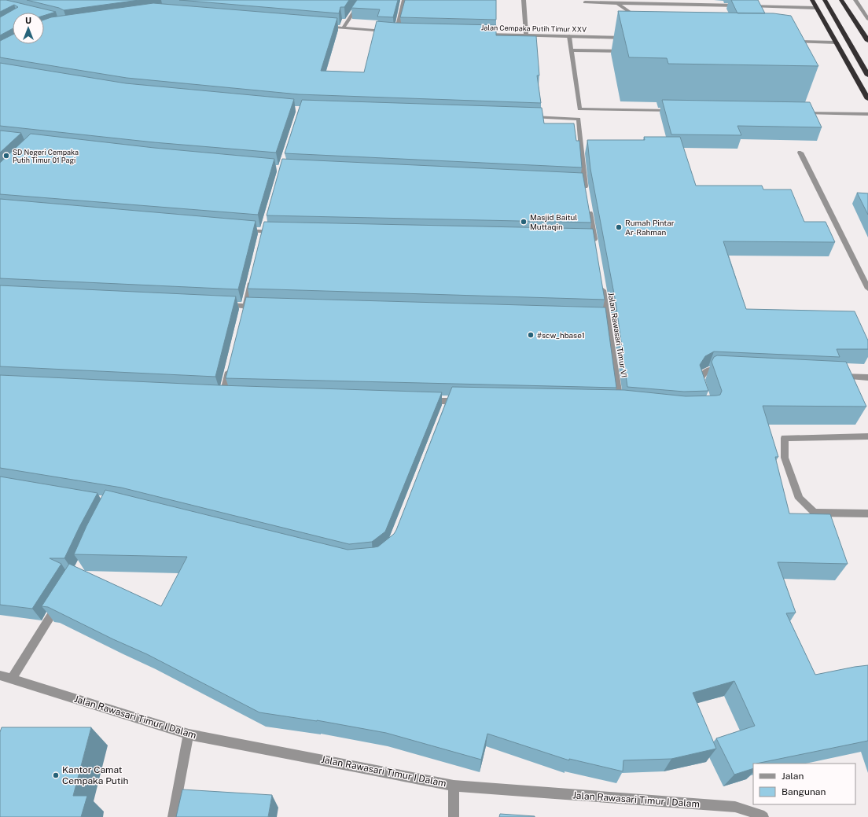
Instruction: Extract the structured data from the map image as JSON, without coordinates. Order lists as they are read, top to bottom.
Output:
{
  "streets": {
    "street": ["Jalan Cempaka Putih Timur XXV", "Jalan Rawasari Timur VI", "Jalan Rawasari Timur I Dalam"]
  },
  "places": [
    "SD Negeri Cempaka Putih Timur 01 Pagi",
    "Masjid Baitul Muttaqin",
    "Rumah Pintar Ar-Rahman",
    "#scw_hbase1",
    "Kantor Camat Cempaka Putih"
  ],
  "legend": ["Jalan", "Bangunan"],
  "north": "top"
}
